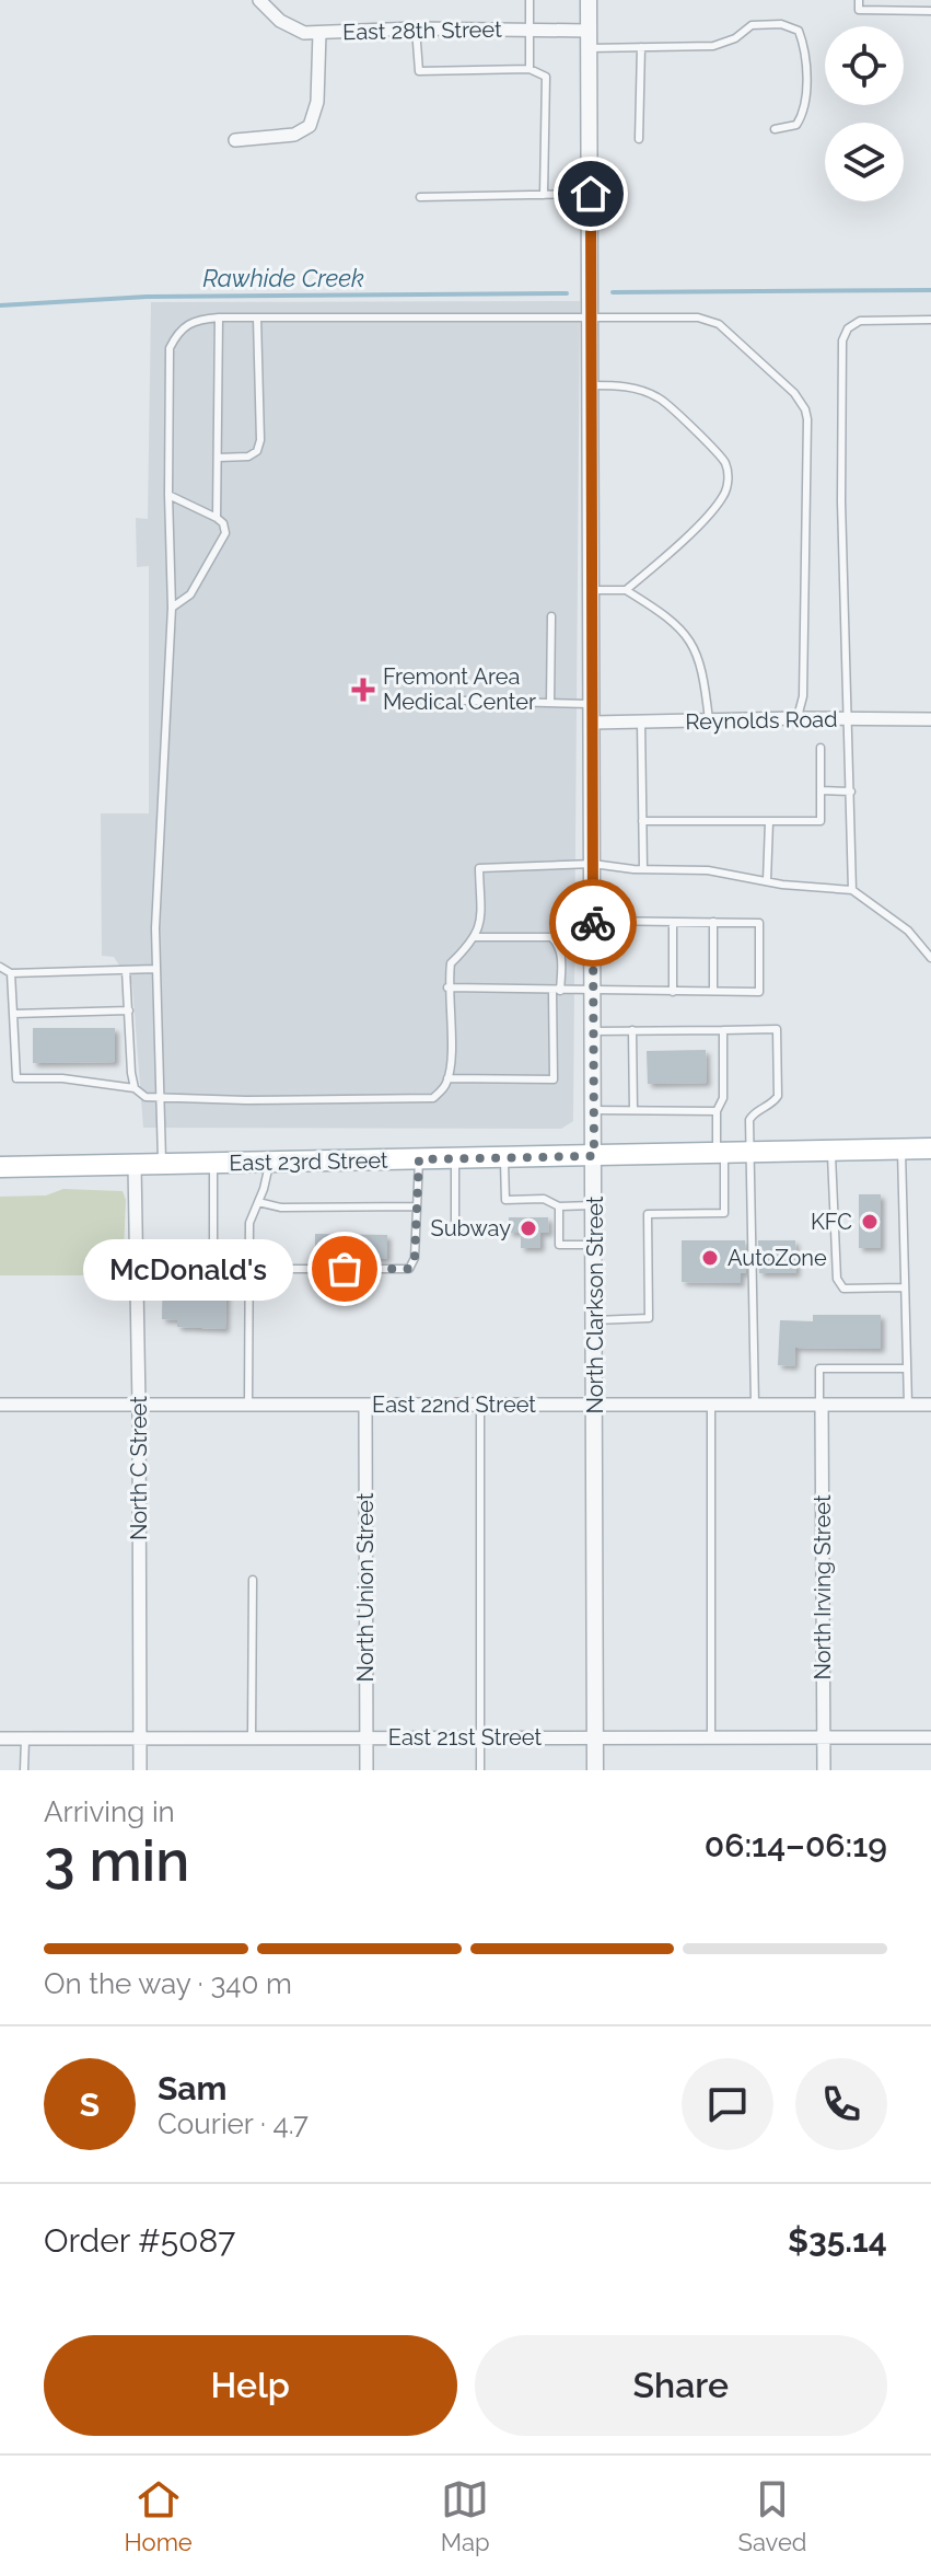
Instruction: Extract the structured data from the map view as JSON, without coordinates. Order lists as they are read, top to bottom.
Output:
{
  "streets": {
    "main road": ["East 23rd Street"],
    "street": [
      "East 28th Street",
      "Reynolds Road",
      "North Clarkson Street",
      "East 22nd Street",
      "North C Street",
      "North Union Street",
      "North Irving Street",
      "East 21st Street"
    ]
  },
  "crossings": [
    ["East 28th Street", "North Clarkson Street"],
    ["Reynolds Road", "North Clarkson Street"],
    ["East 23rd Street", "North Clarkson Street"],
    ["East 23rd Street", "North C Street"],
    ["North Clarkson Street", "East 22nd Street"],
    ["North Clarkson Street", "East 21st Street"],
    ["East 22nd Street", "North C Street"],
    ["East 22nd Street", "North Union Street"],
    ["East 22nd Street", "North Irving Street"],
    ["North C Street", "East 21st Street"],
    ["North Union Street", "East 21st Street"],
    ["North Irving Street", "East 21st Street"]
  ],
  "water": ["Rawhide Creek"],
  "places": {
    "health": ["Fremont Area Medical Center"],
    "other": [
      "KFC",
      "Subway",
      "AutoZone",
      "McDonald's"
    ]
  },
  "page": {
    "bubble": "McDonald's",
    "heading": ["3 min", "Arriving in", "06:14–06:19"],
    "panel": [
      "Sam",
      "Courier · 4.7",
      "Order #5087",
      "$35.14"
    ],
    "bar": "On the way · 340 m",
    "round": "S",
    "buttons": ["Help", "Share"],
    "tabs": ["Home", "Map", "Saved"]
  }
}
